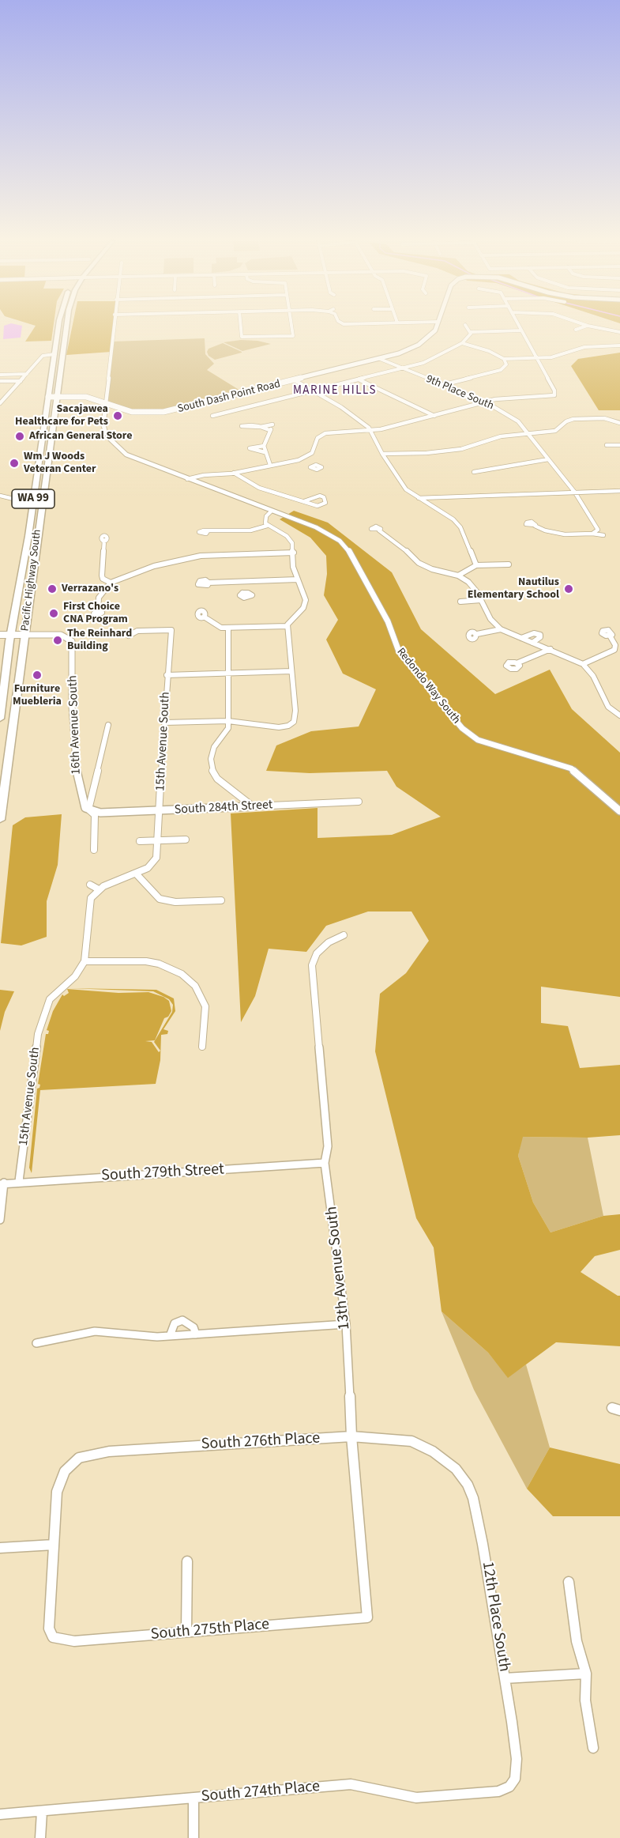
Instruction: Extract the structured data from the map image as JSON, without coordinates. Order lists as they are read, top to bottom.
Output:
{
  "streets": {
    "main road": ["South Dash Point Road", "WA 99", "Pacific Highway South"],
    "street": [
      "9th Place South",
      "Redondo Way South",
      "16th Avenue South",
      "15th Avenue South",
      "South 284th Street",
      "South 279th Street",
      "13th Avenue South",
      "South 276th Place",
      "12th Place South",
      "South 275th Place",
      "South 274th Place"
    ]
  },
  "crossings": [
    ["9th Place South", "South Dash Point Road"],
    ["South Dash Point Road", "Pacific Highway South"],
    ["South Dash Point Road", "Redondo Way South"],
    ["Pacific Highway South", "16th Avenue South"],
    ["16th Avenue South", "South 284th Street"],
    ["15th Avenue South", "South 284th Street"],
    ["15th Avenue South", "South 279th Street"],
    ["South 279th Street", "13th Avenue South"],
    ["13th Avenue South", "South 276th Place"],
    ["13th Avenue South", "South 275th Place"],
    ["South 276th Place", "12th Place South"],
    ["South 276th Place", "South 275th Place"],
    ["12th Place South", "South 274th Place"]
  ],
  "districts": ["MARINE HILLS"],
  "places": [
    "Sacajawea Healthcare for Pets",
    "African General Store",
    "Wm J Woods Veteran Center",
    "Verrazano's",
    "Nautilus Elementary School",
    "First Choice CNA Program",
    "The Reinhard Building",
    "Furniture Muebleria"
  ]
}
